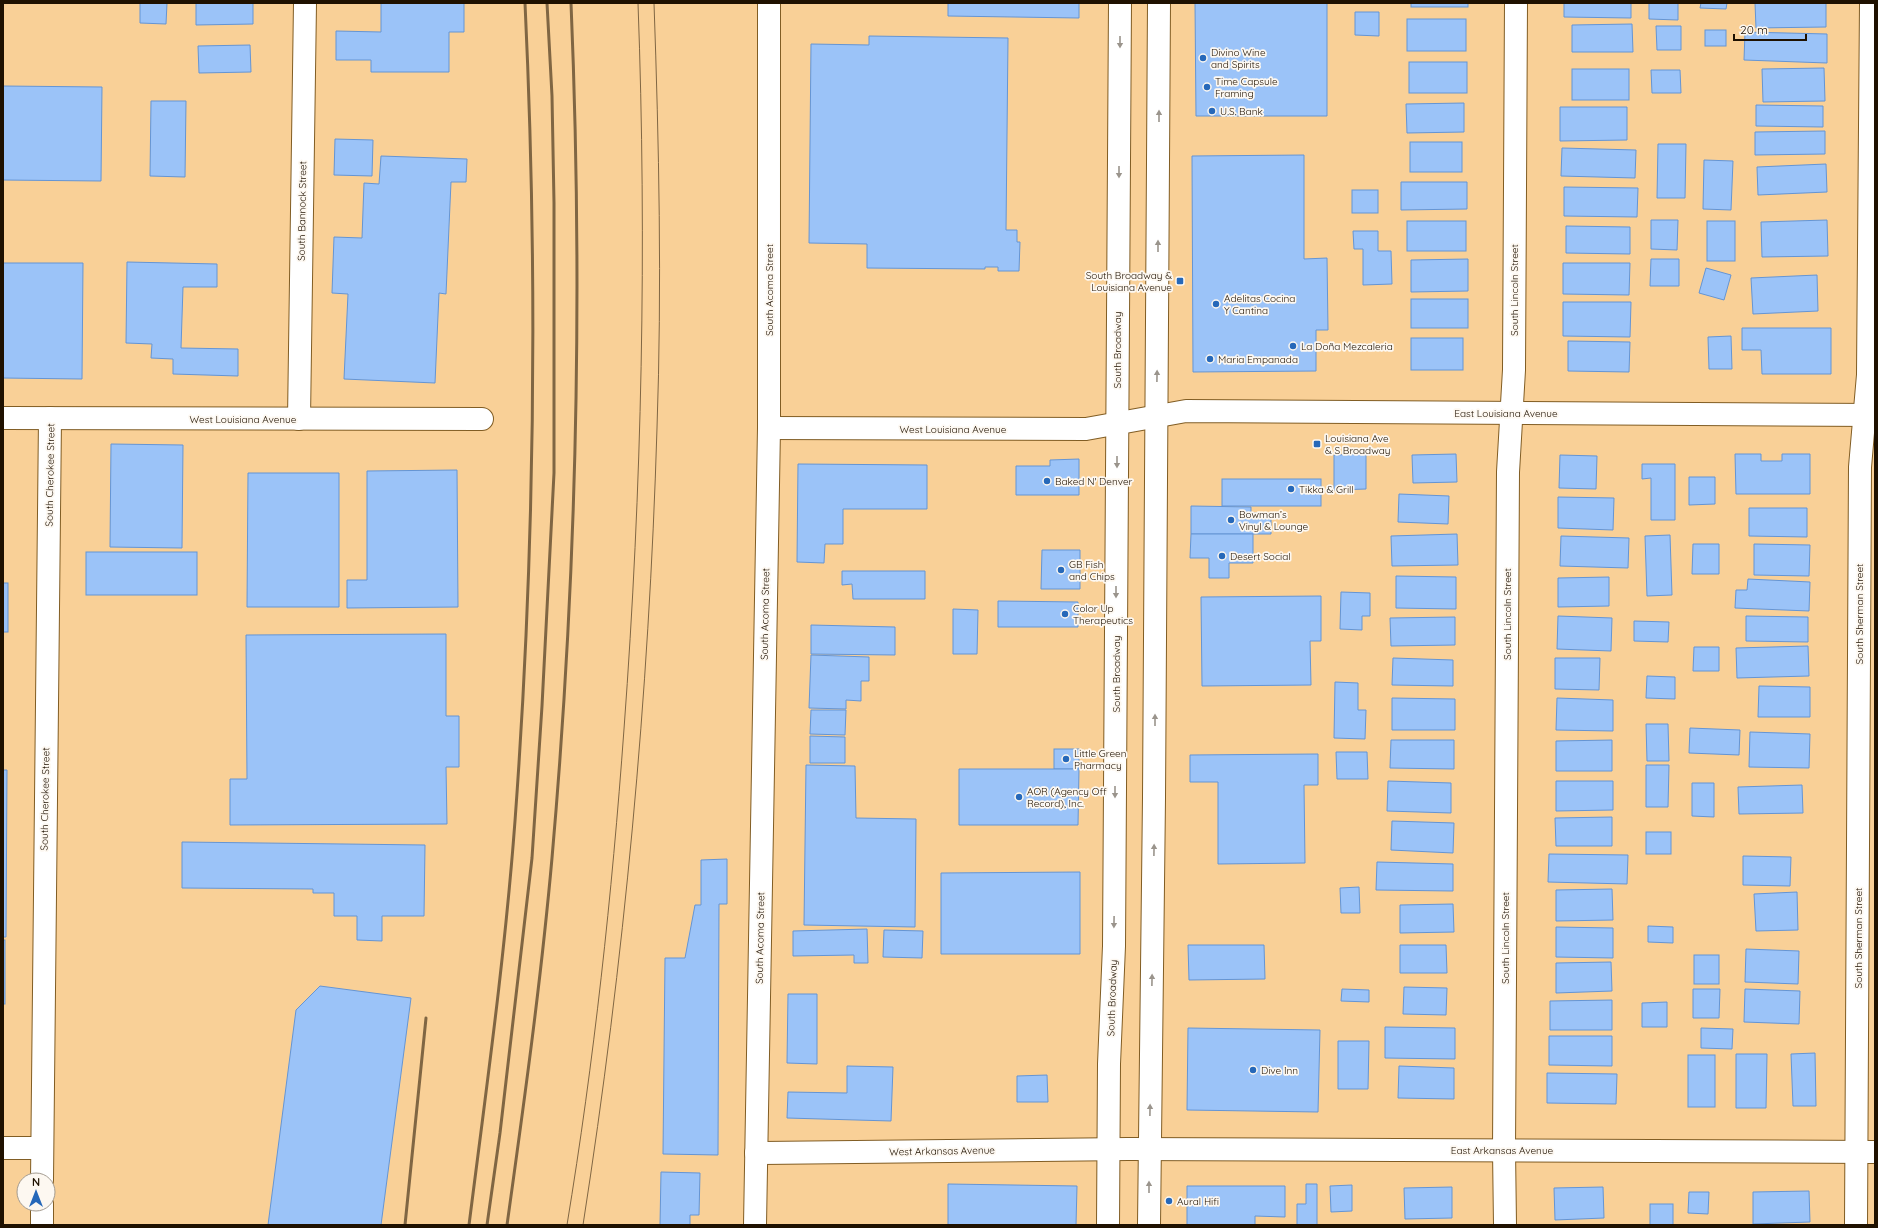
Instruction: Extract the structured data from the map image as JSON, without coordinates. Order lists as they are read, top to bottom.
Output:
{
  "streets": {
    "street": [
      "South Bannock Street",
      "South Acoma Street",
      "South Lincoln Street",
      "South Broadway",
      "East Louisiana Avenue",
      "West Louisiana Avenue",
      "South Cherokee Street",
      "South Sherman Street",
      "East Arkansas Avenue",
      "West Arkansas Avenue"
    ]
  },
  "crossings": [
    ["South Bannock Street", "West Louisiana Avenue"],
    ["South Acoma Street", "West Louisiana Avenue"],
    ["South Acoma Street", "West Arkansas Avenue"],
    ["South Lincoln Street", "East Louisiana Avenue"],
    ["South Lincoln Street", "East Arkansas Avenue"],
    ["South Broadway", "East Louisiana Avenue"],
    ["South Broadway", "West Louisiana Avenue"],
    ["South Broadway", "East Arkansas Avenue"],
    ["South Broadway", "West Arkansas Avenue"],
    ["East Louisiana Avenue", "West Louisiana Avenue"],
    ["East Louisiana Avenue", "South Sherman Street"],
    ["West Louisiana Avenue", "South Cherokee Street"],
    ["South Sherman Street", "East Arkansas Avenue"],
    ["East Arkansas Avenue", "West Arkansas Avenue"]
  ],
  "places": {
    "other": [
      "Divino Wine and Spirits",
      "Time Capsule Framing",
      "U.S. Bank",
      "Adelitas Cocina Y Cantina",
      "La Doña Mezcaleria",
      "Maria Empanada",
      "Baked N' Denver",
      "Tikka & Grill",
      "Bowman’s Vinyl & Lounge",
      "Desert Social",
      "GB Fish and Chips",
      "Color Up Therapeutics",
      "Little Green Pharmacy",
      "AOR (Agency Off Record), Inc.",
      "Dive Inn",
      "Aural Hifi"
    ],
    "transit": ["South Broadway & Louisiana Avenue", "Louisiana Ave & S Broadway"]
  },
  "scale_bar": "20 m",
  "north": "top"
}
